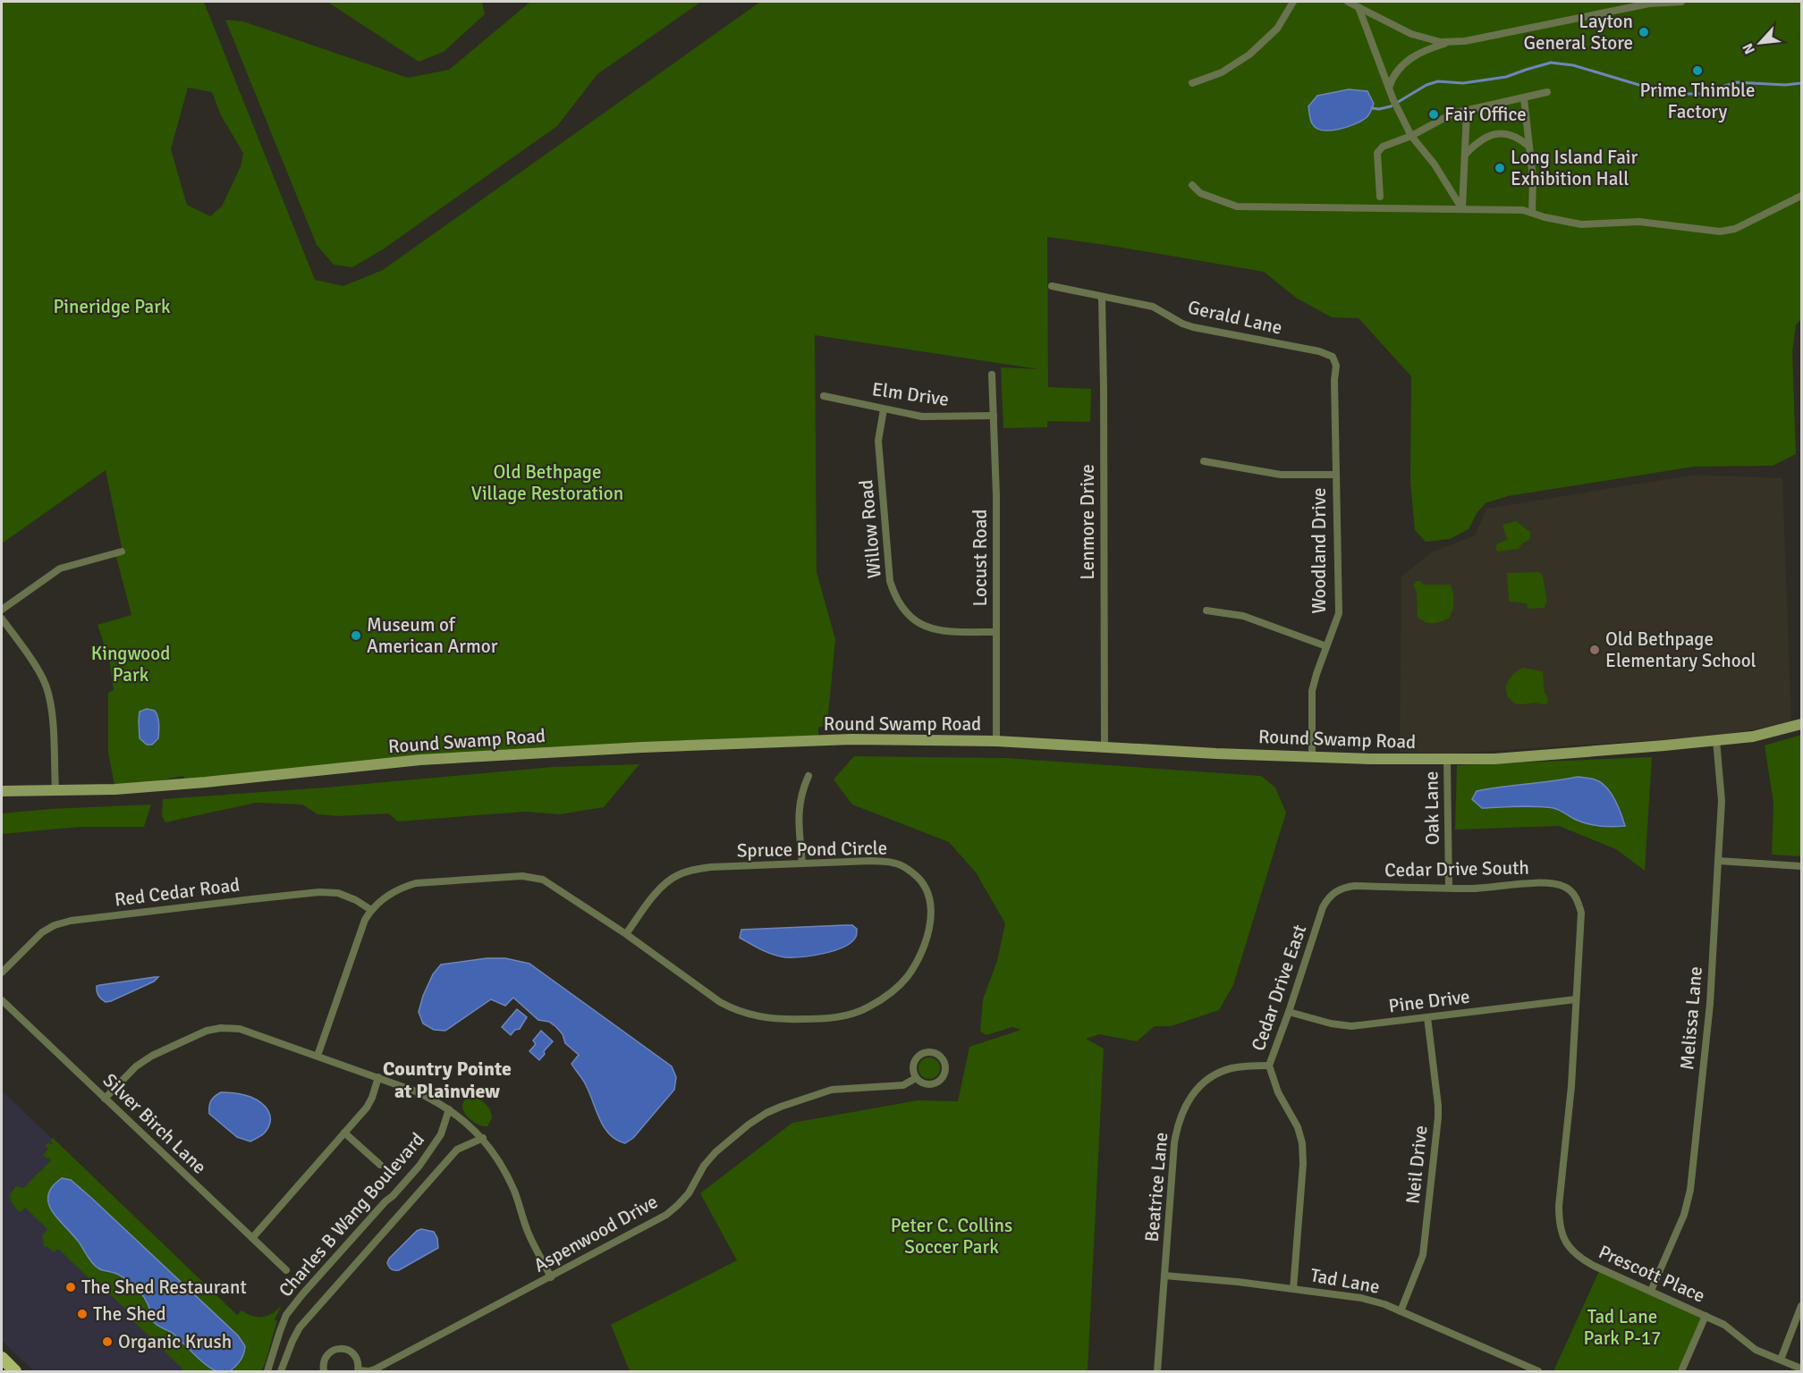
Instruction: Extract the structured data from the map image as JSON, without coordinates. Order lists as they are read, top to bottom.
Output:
{
  "streets": {
    "main road": ["Round Swamp Road"],
    "street": [
      "Gerald Lane",
      "Elm Drive",
      "Lenmore Drive",
      "Willow Road",
      "Woodland Drive",
      "Locust Road",
      "Oak Lane",
      "Spruce Pond Circle",
      "Cedar Drive South",
      "Red Cedar Road",
      "Cedar Drive East",
      "Pine Drive",
      "Melissa Lane",
      "Silver Birch Lane",
      "Neil Drive",
      "Beatrice Lane",
      "Charles B Wang Boulevard",
      "Aspenwood Drive",
      "Prescott Place",
      "Tad Lane"
    ]
  },
  "crossings": [
    ["Gerald Lane", "Lenmore Drive"],
    ["Gerald Lane", "Woodland Drive"],
    ["Elm Drive", "Willow Road"],
    ["Elm Drive", "Locust Road"],
    ["Lenmore Drive", "Round Swamp Road"],
    ["Willow Road", "Locust Road"],
    ["Woodland Drive", "Round Swamp Road"],
    ["Locust Road", "Round Swamp Road"],
    ["Round Swamp Road", "Oak Lane"],
    ["Round Swamp Road", "Melissa Lane"],
    ["Oak Lane", "Cedar Drive South"],
    ["Spruce Pond Circle", "Red Cedar Road"],
    ["Cedar Drive South", "Cedar Drive East"],
    ["Cedar Drive South", "Prescott Place"],
    ["Cedar Drive East", "Pine Drive"],
    ["Cedar Drive East", "Beatrice Lane"],
    ["Cedar Drive East", "Tad Lane"],
    ["Pine Drive", "Neil Drive"],
    ["Pine Drive", "Prescott Place"],
    ["Melissa Lane", "Prescott Place"],
    ["Neil Drive", "Tad Lane"],
    ["Beatrice Lane", "Tad Lane"]
  ],
  "districts": ["Country Pointe at Plainview"],
  "parks": [
    "Pineridge Park",
    "Old Bethpage Village Restoration",
    "Kingwood Park",
    "Peter C. Collins Soccer Park",
    "Tad Lane Park P-17"
  ],
  "places": [
    "Layton General Store",
    "Prime Thimble Factory",
    "Fair Office",
    "Long Island Fair Exhibition Hall",
    "Museum of American Armor",
    "Old Bethpage Elementary School",
    "The Shed Restaurant",
    "The Shed",
    "Organic Krush"
  ],
  "north": "bottom left"
}
